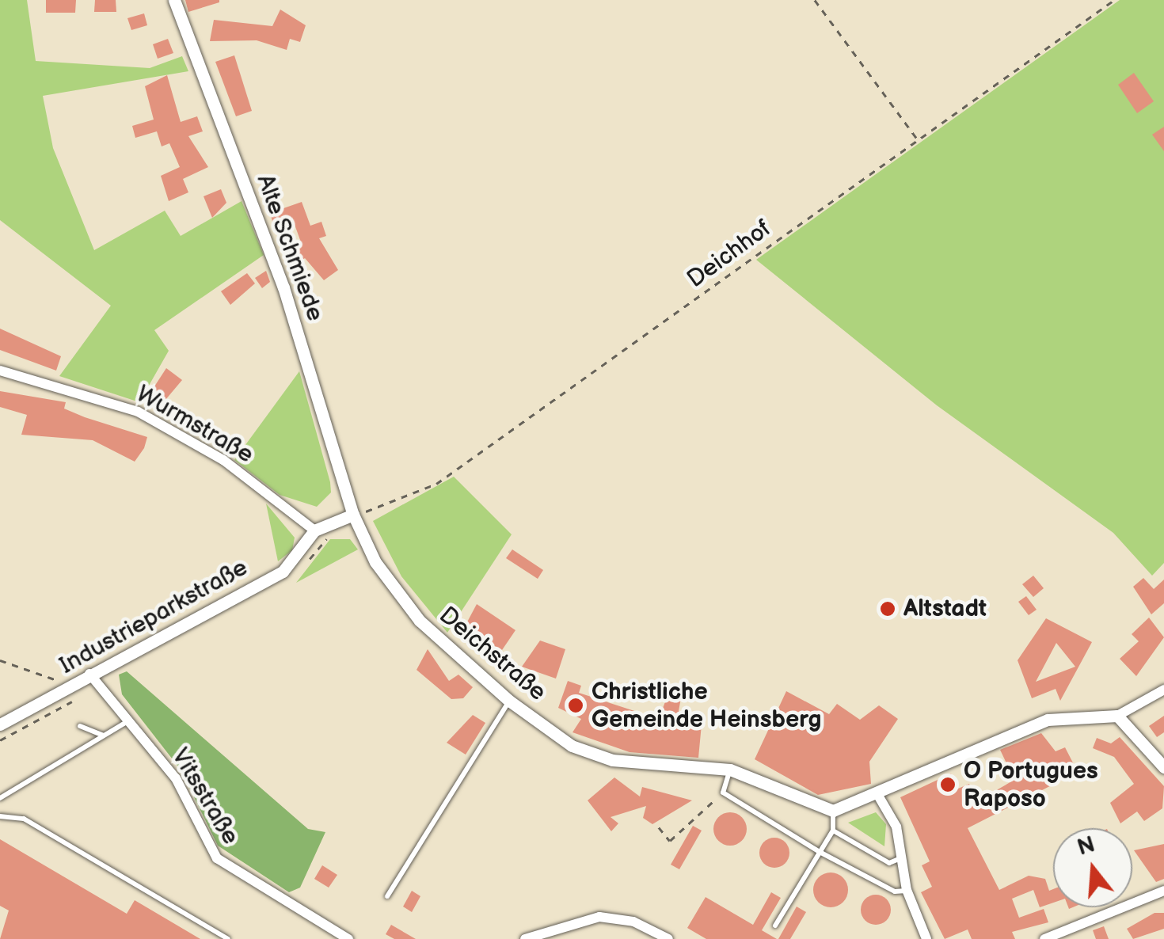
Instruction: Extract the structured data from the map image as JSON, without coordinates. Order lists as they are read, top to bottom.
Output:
{
  "streets": {
    "street": [
      "Alte Schmiede",
      "Wurmstraße",
      "Industrieparkstraße",
      "Deichstraße",
      "Vitsstraße"
    ],
    "path": ["Deichhof"]
  },
  "crossings": [
    ["Alte Schmiede", "Deichhof"],
    ["Alte Schmiede", "Deichstraße"],
    ["Deichhof", "Deichstraße"],
    ["Wurmstraße", "Industrieparkstraße"],
    ["Industrieparkstraße", "Vitsstraße"]
  ],
  "places": ["Altstadt", "Christliche Gemeinde Heinsberg", "O Portugues Raposo"],
  "north": "top"
}
